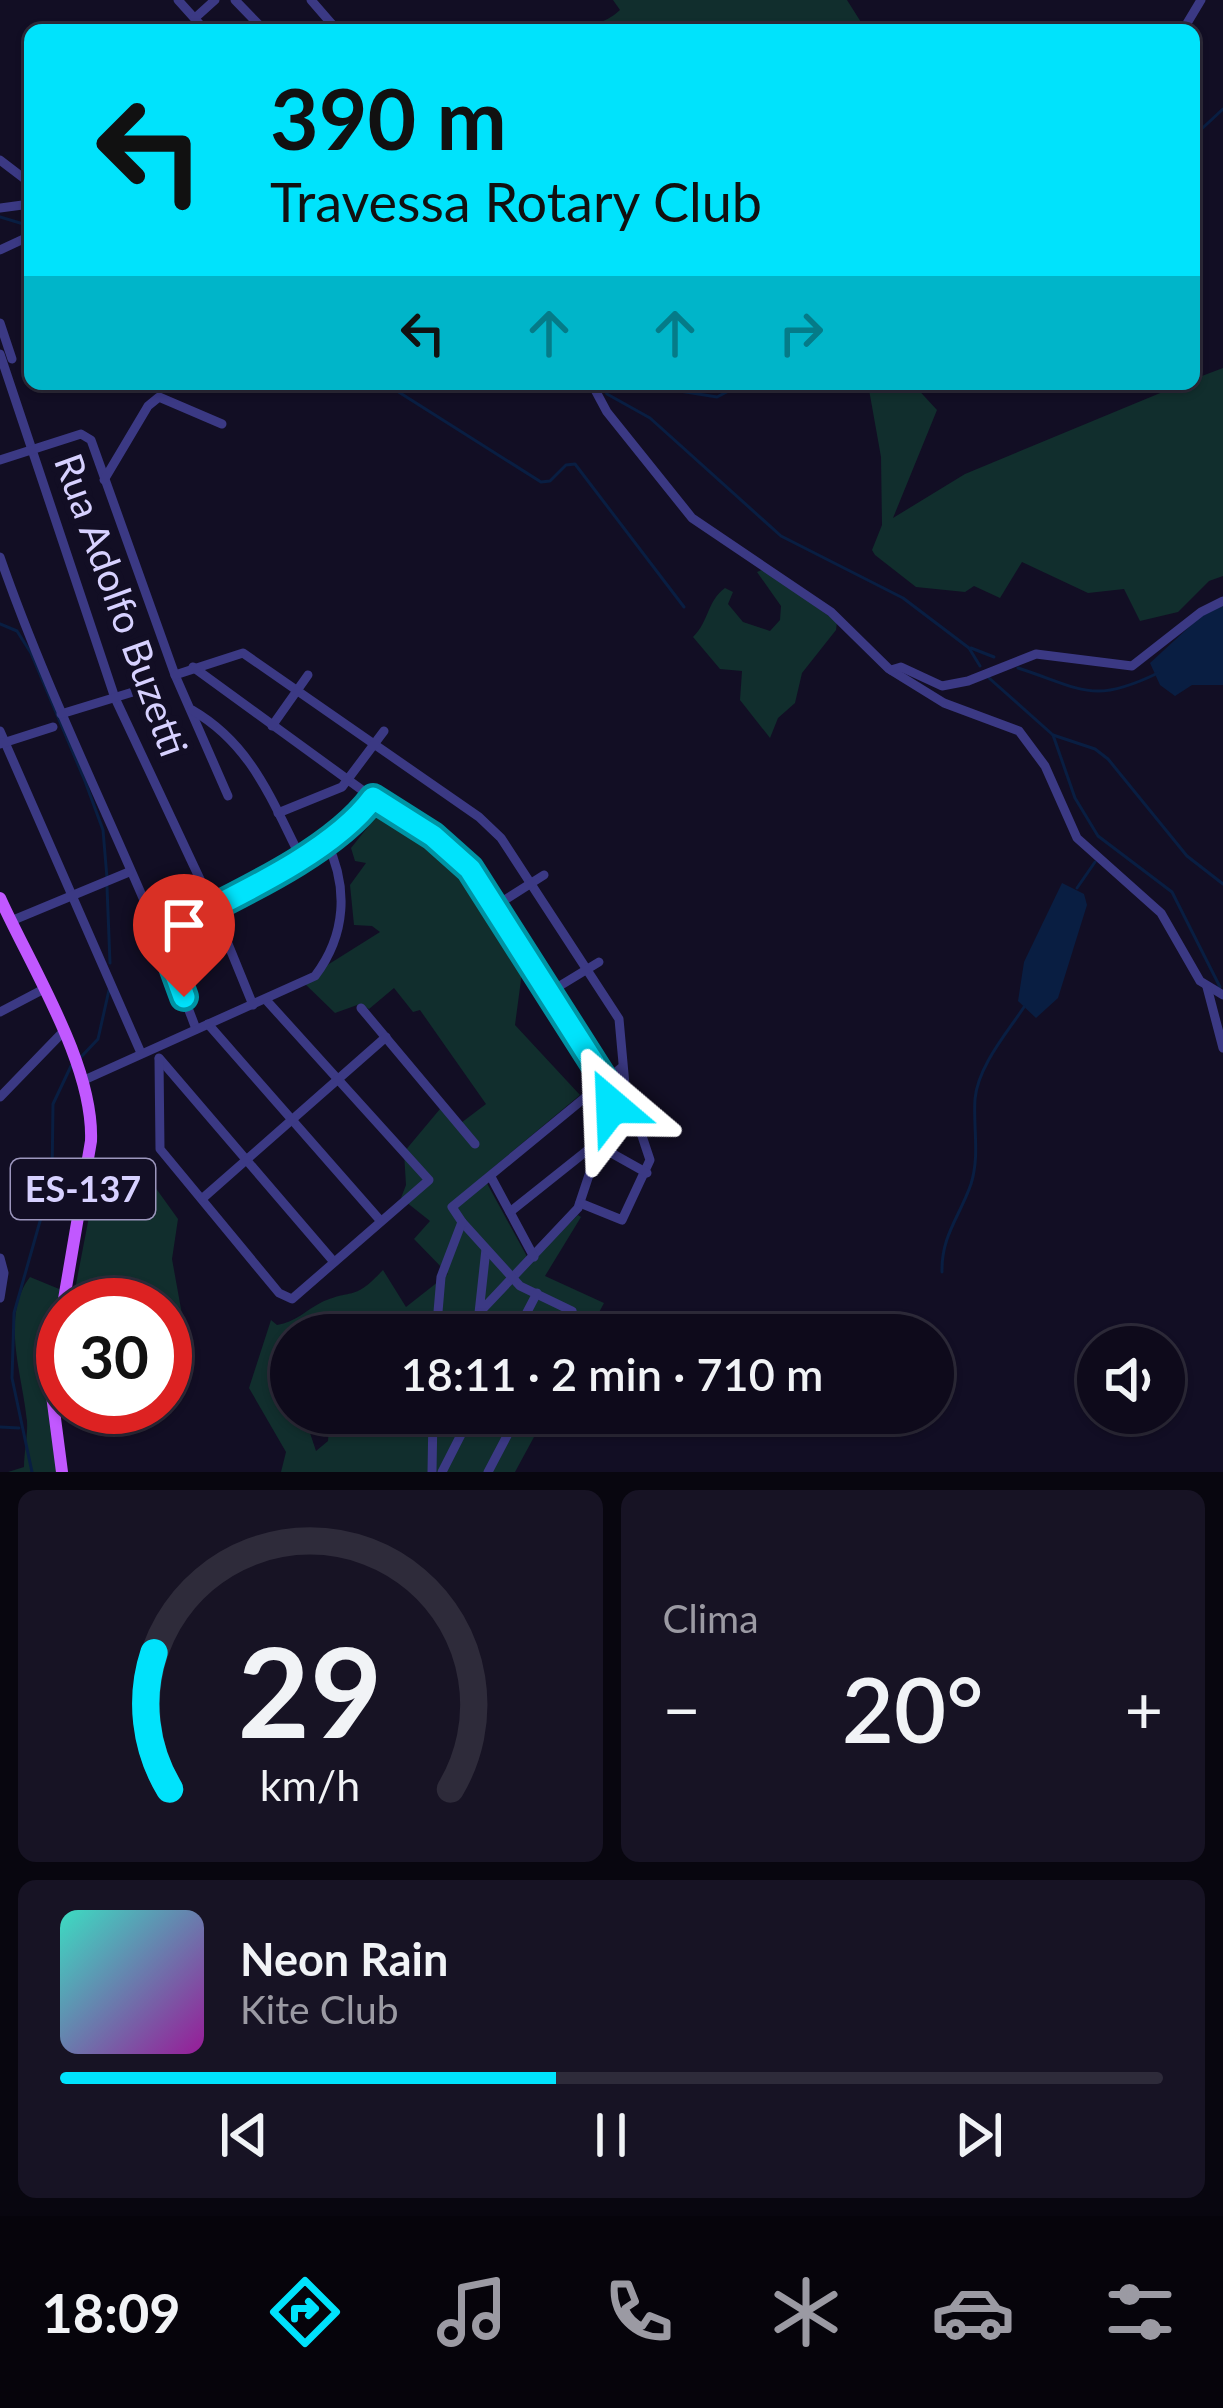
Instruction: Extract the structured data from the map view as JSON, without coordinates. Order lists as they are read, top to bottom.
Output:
{
  "streets": {
    "main road": ["ES-137"],
    "street": ["Rua Adolfo Buzetti"]
  },
  "page": {
    "turn": ["390 m", "Travessa Rotary Club"],
    "limit": "30",
    "trip": "18:11 · 2 min · 710 m",
    "tile": "Clima",
    "heat": ["−", "20°", "+"],
    "song": ["Neon Rain", "Kite Club"],
    "tabs": "18:09",
    "gauge": ["29", "km/h"]
  }
}
